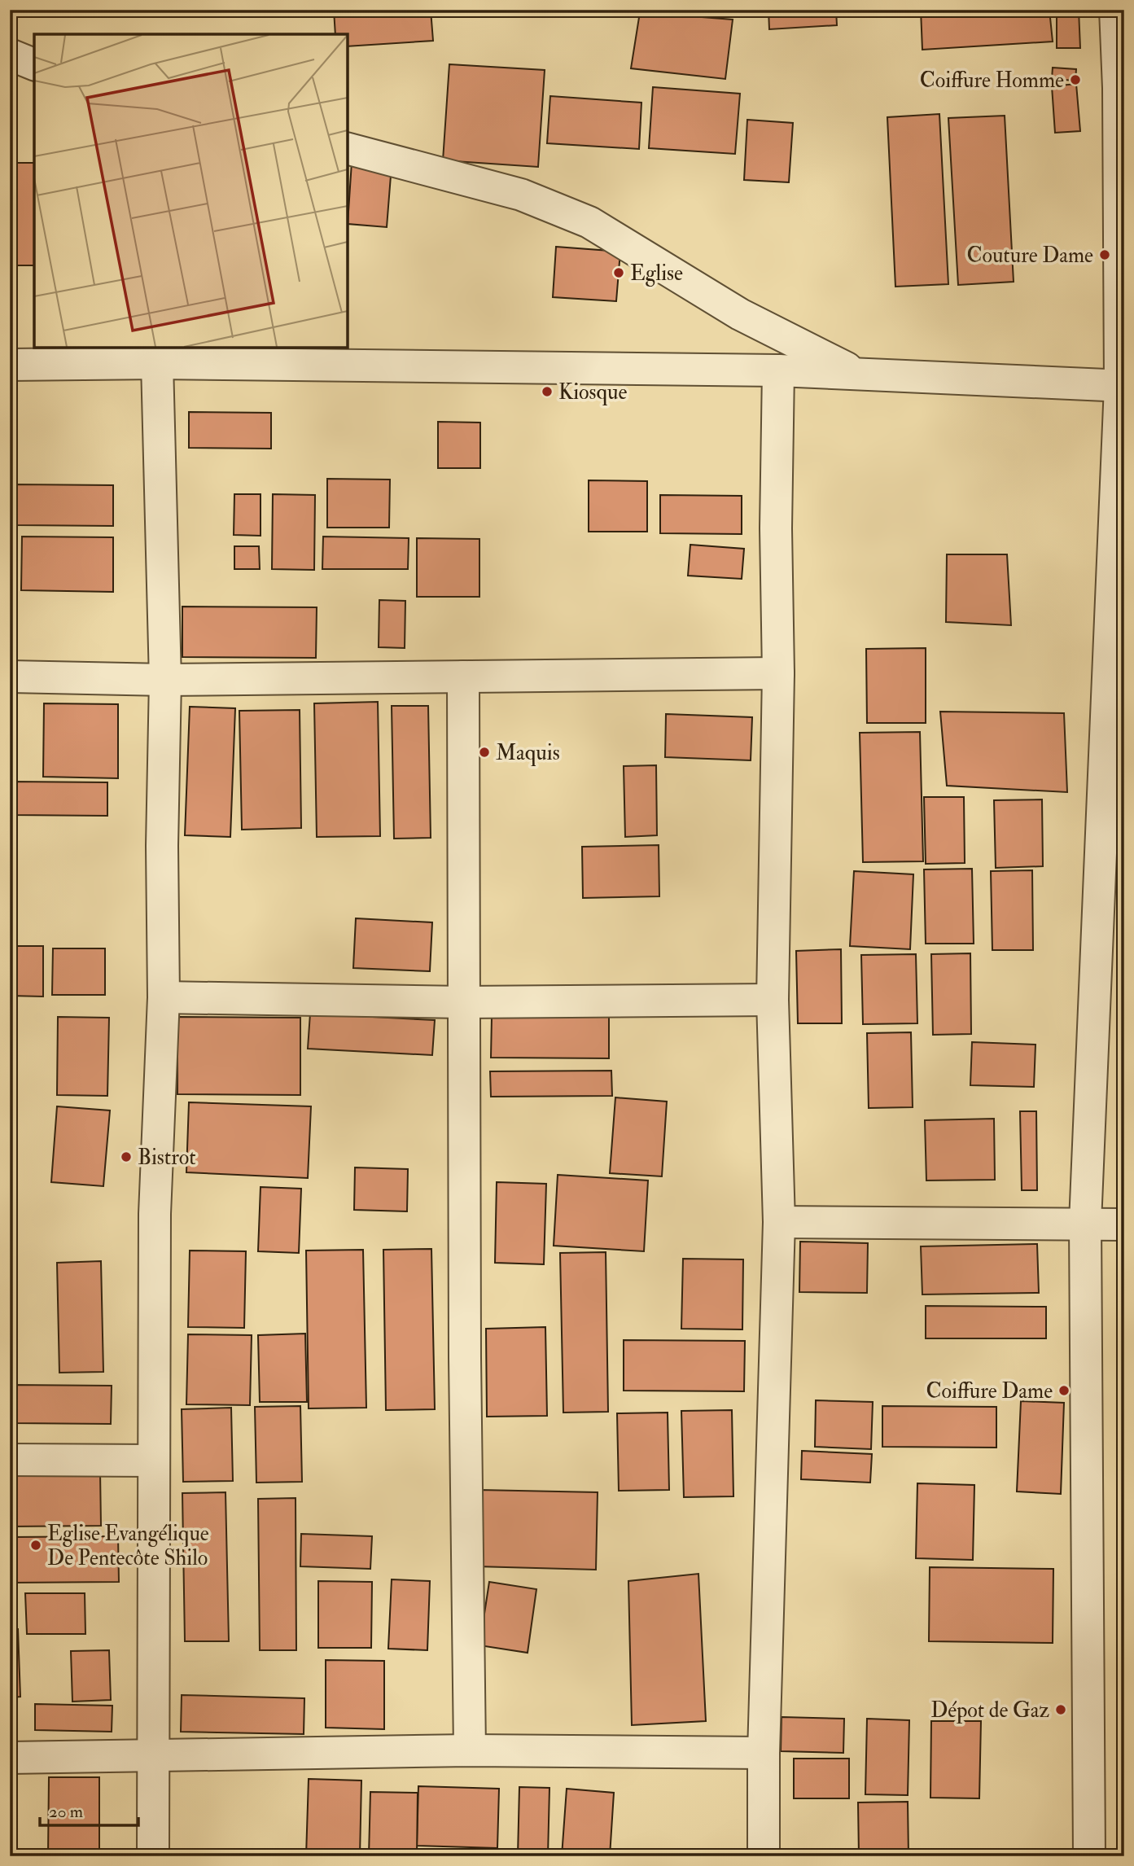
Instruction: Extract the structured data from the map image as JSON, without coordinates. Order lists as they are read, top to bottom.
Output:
{
  "places": [
    "Coiffure Homme",
    "Couture Dame",
    "Eglise",
    "Kiosque",
    "Maquis",
    "Bistrot",
    "Coiffure Dame",
    "Eglise Evangélique De Pentecôte Shilo",
    "Dépot de Gaz"
  ],
  "scale_bar": "20 m"
}
